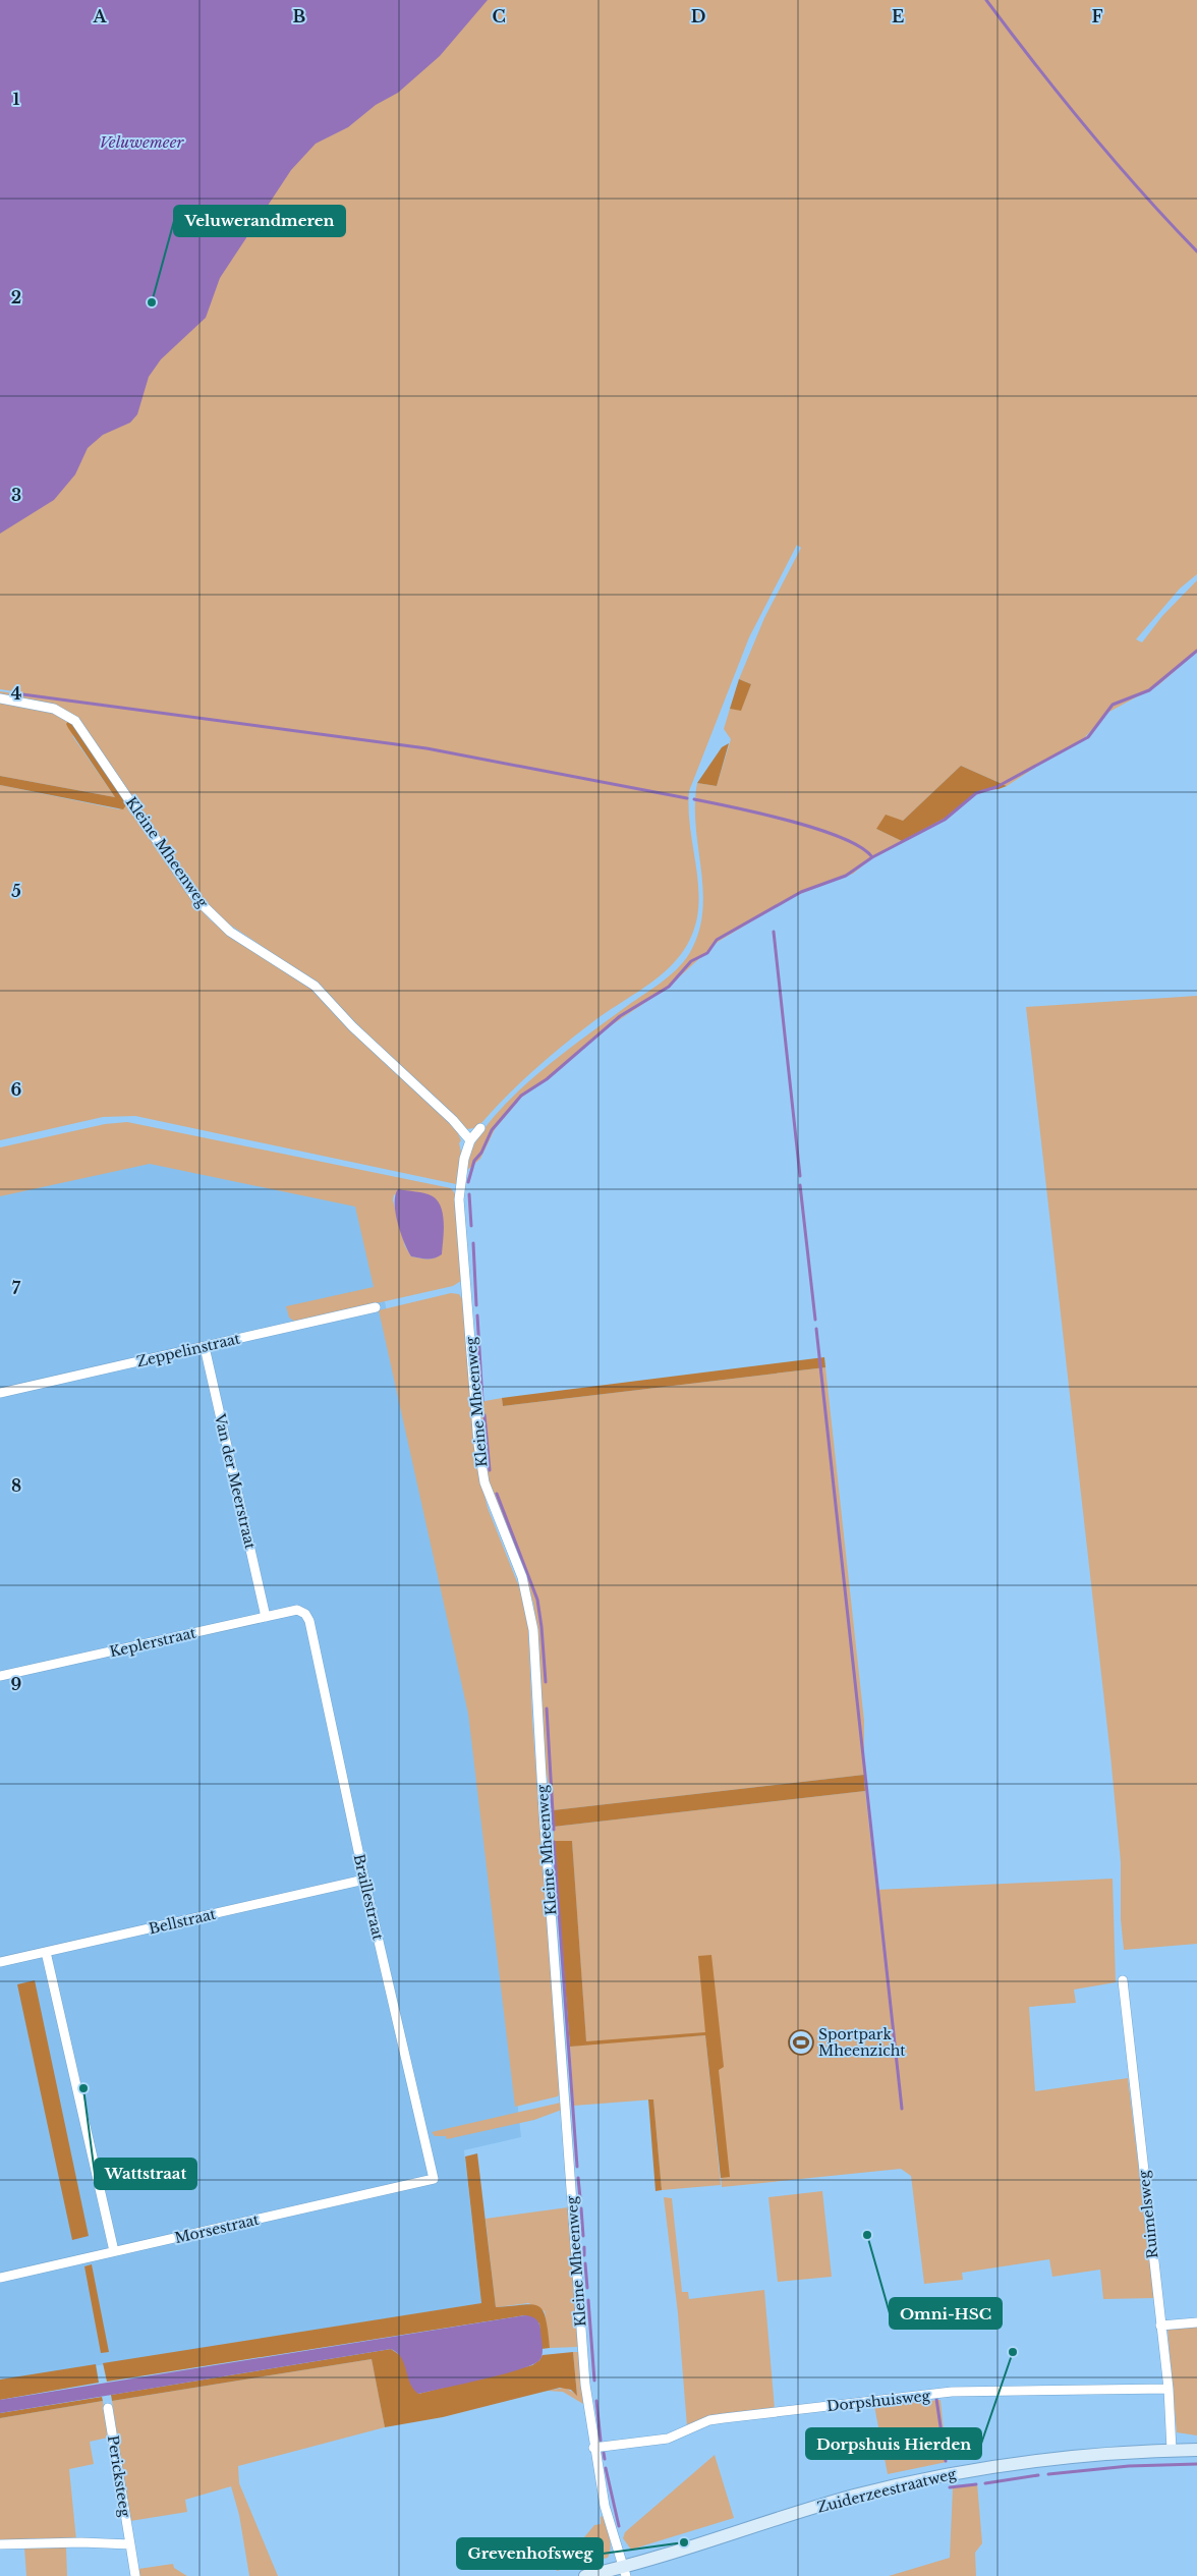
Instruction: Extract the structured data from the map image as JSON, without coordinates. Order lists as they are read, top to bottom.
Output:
{
  "streets": {
    "main road": ["Zuiderzeestraatweg"],
    "street": [
      "Kleine Mheenweg",
      "Zeppelinstraat",
      "Van der Meerstraat",
      "Keplerstraat",
      "Braillestraat",
      "Bellstraat",
      "Ruimelsweg",
      "Morsestraat",
      "Dorpshuisweg",
      "Pericksteeg"
    ]
  },
  "crossings": [
    ["Kleine Mheenweg", "Dorpshuisweg"],
    ["Kleine Mheenweg", "Zuiderzeestraatweg"],
    ["Zeppelinstraat", "Van der Meerstraat"],
    ["Van der Meerstraat", "Keplerstraat"],
    ["Keplerstraat", "Braillestraat"],
    ["Braillestraat", "Bellstraat"],
    ["Braillestraat", "Morsestraat"],
    ["Ruimelsweg", "Dorpshuisweg"],
    ["Ruimelsweg", "Zuiderzeestraatweg"]
  ],
  "water": ["Veluwemeer"],
  "places": {
    "other": [
      "Veluwerandmeren",
      "Wattstraat",
      "Omni-HSC",
      "Dorpshuis Hierden",
      "Grevenhofsweg"
    ],
    "sports": ["Sportpark Mheenzicht"]
  },
  "grid": {
    "columns": [
      "A",
      "B",
      "C",
      "D",
      "E",
      "F"
    ],
    "rows": [
      "1",
      "2",
      "3",
      "4",
      "5",
      "6",
      "7",
      "8",
      "9"
    ]
  }
}
